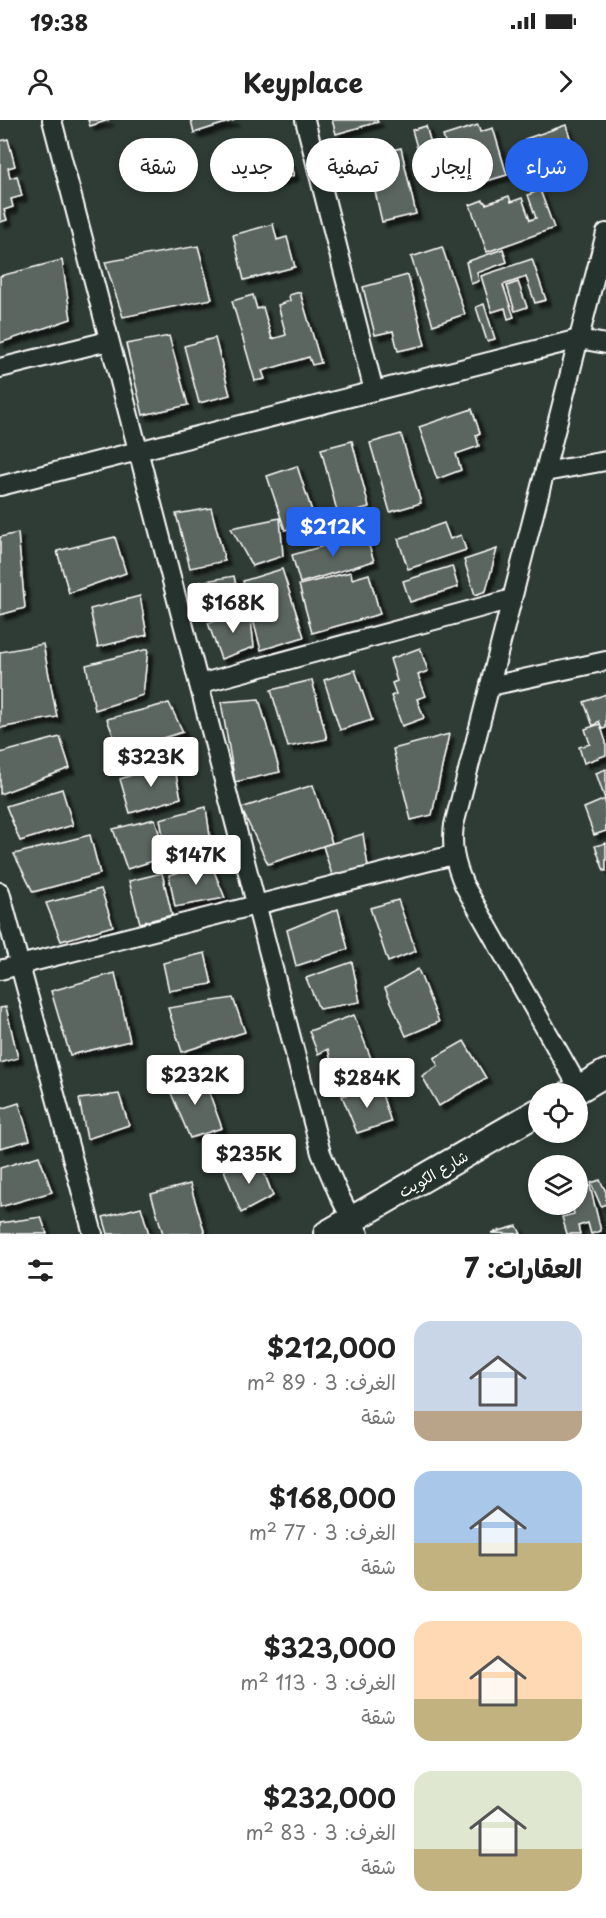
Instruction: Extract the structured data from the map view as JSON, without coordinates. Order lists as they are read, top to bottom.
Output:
{
  "streets": {
    "main road": ["شارع الكويت"]
  },
  "page": {
    "status": "19:38",
    "header": "Keyplace",
    "chip": [
      "شراء",
      "إيجار",
      "تصفية",
      "جديد",
      "شقة"
    ],
    "price": [
      "$212K",
      "$168K",
      "$323K",
      "$147K",
      "$232K",
      "$284K",
      "$235K"
    ],
    "heading": "العقارات: 7",
    "list": [
      {
        "name": "$212,000",
        "note": "الغرف: 3 · 89 m² · شقة"
      },
      {
        "name": "$168,000",
        "note": "الغرف: 3 · 77 m² · شقة"
      },
      {
        "name": "$323,000",
        "note": "الغرف: 3 · 113 m² · شقة"
      },
      {
        "name": "$232,000",
        "note": "الغرف: 3 · 83 m² · شقة"
      }
    ]
  }
}
